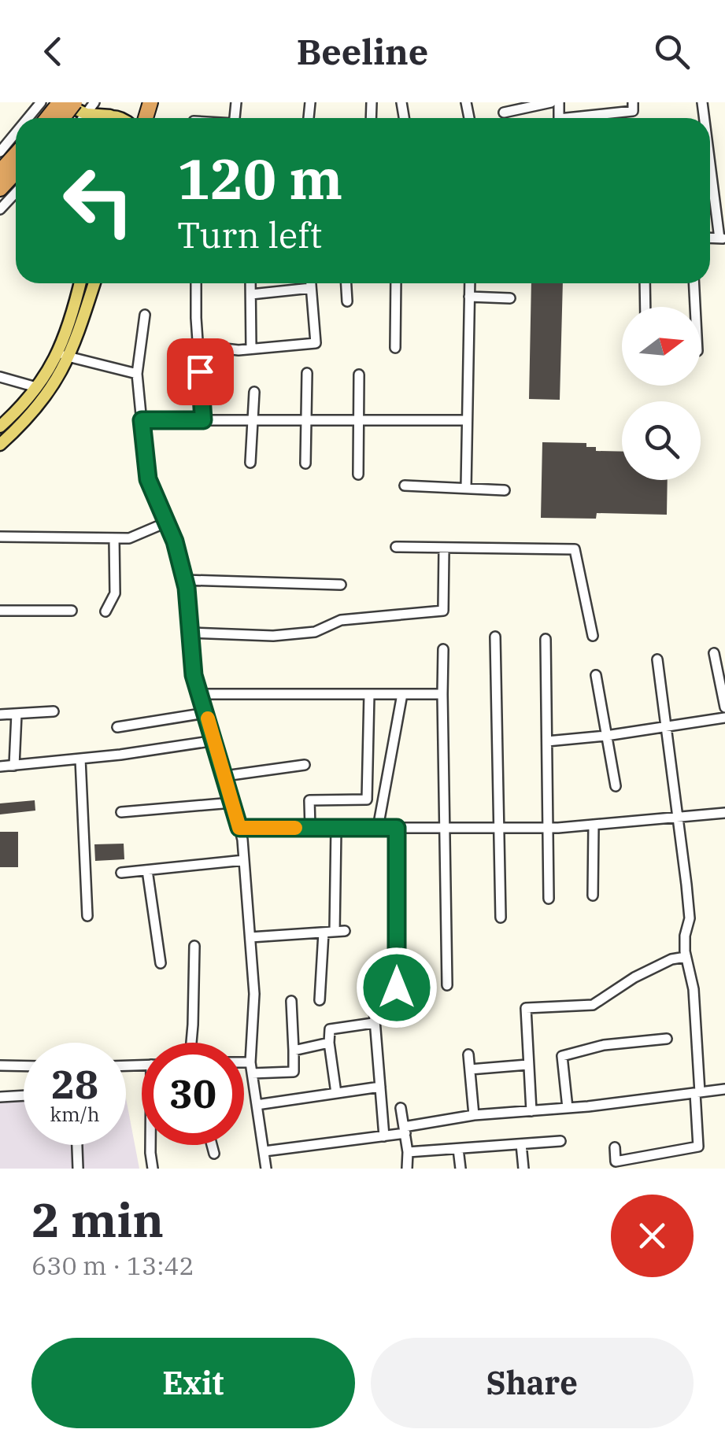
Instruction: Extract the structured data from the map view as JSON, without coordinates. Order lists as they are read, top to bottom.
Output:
{
  "north": "right",
  "page": {
    "header": "Beeline",
    "turn": ["120 m", "Turn left"],
    "speed": "28 km/h",
    "limit": "30",
    "heading": ["2 min", "630 m · 13:42"],
    "buttons": ["Exit", "Share"]
  }
}
